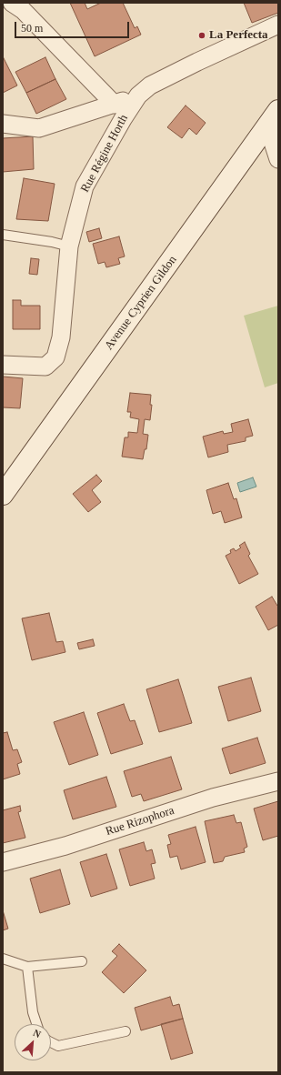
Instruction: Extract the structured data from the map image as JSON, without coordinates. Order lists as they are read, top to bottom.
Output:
{
  "streets": {
    "street": ["Rue Régine Horth", "Avenue Cyprien Gildon", "Rue Rizophora"]
  },
  "places": ["La Perfecta"],
  "scale_bar": "50 m",
  "north": "top right"
}
